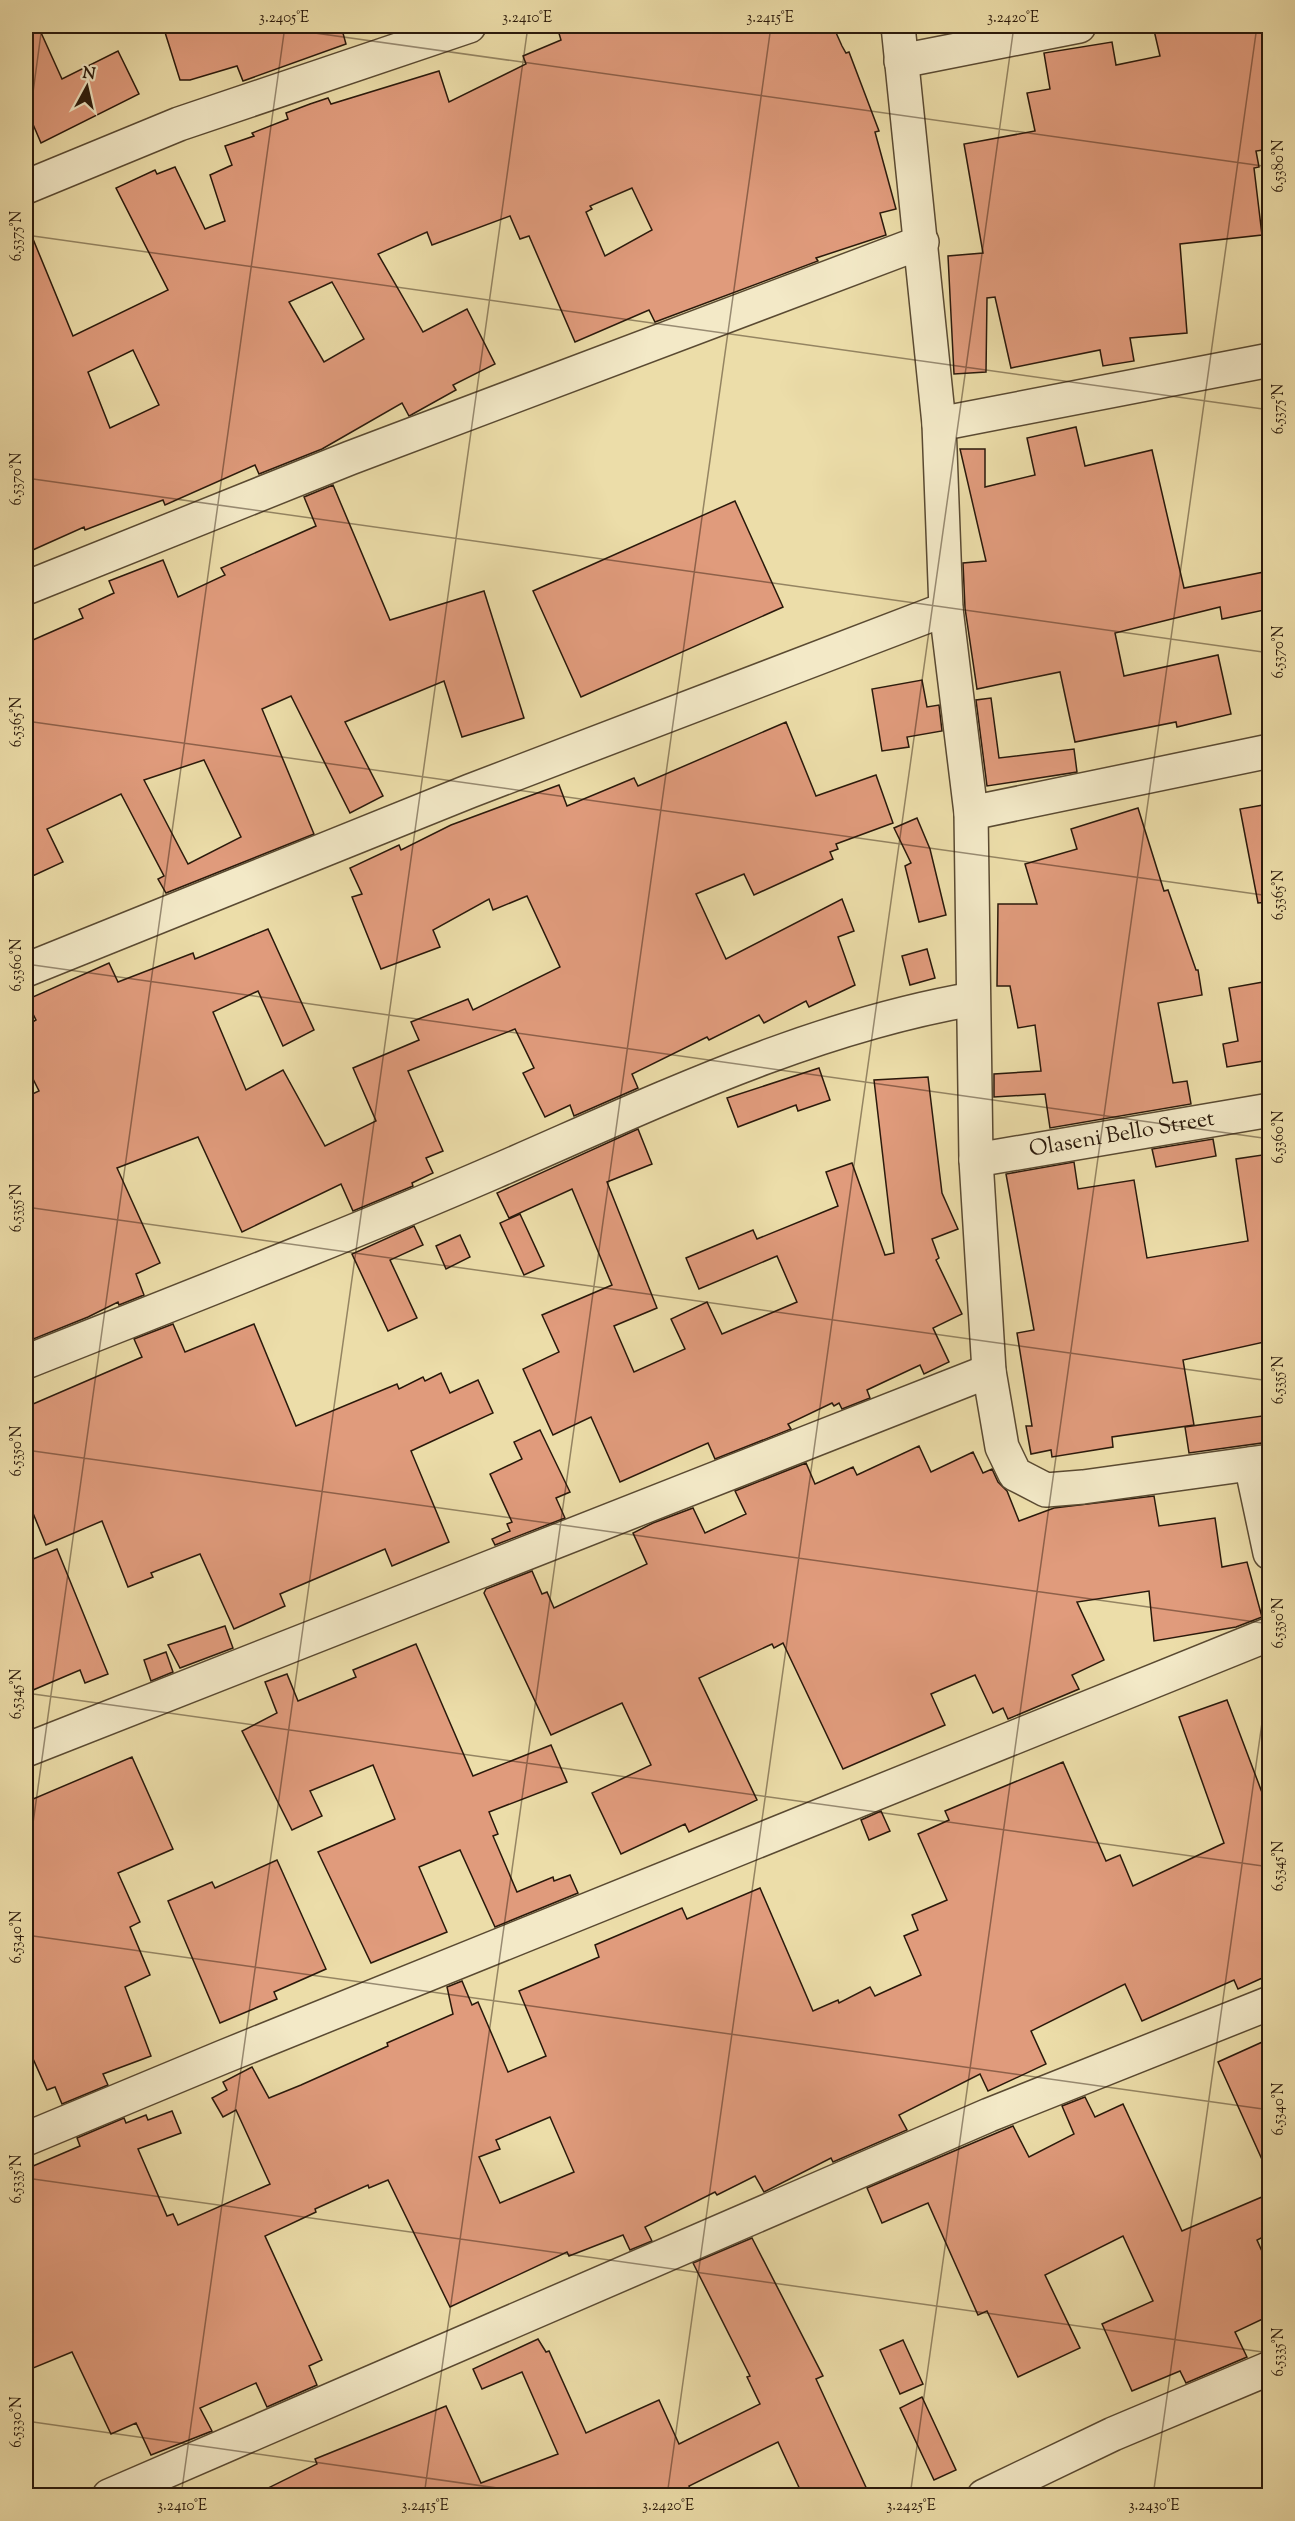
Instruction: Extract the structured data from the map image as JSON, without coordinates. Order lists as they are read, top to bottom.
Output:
{
  "streets": {
    "street": ["Olaseni Bello Street"]
  },
  "north": "top",
  "coordinates": [
    "3.2405°E",
    "3.2410°E",
    "3.2415°E",
    "3.2420°E",
    "6.5380°N",
    "6.5375°N",
    "6.5370°N",
    "6.5365°N",
    "6.5360°N",
    "6.5355°N",
    "6.5350°N",
    "6.5345°N",
    "6.5340°N",
    "6.5335°N",
    "6.5330°N",
    "3.2425°E",
    "3.2430°E"
  ]
}
